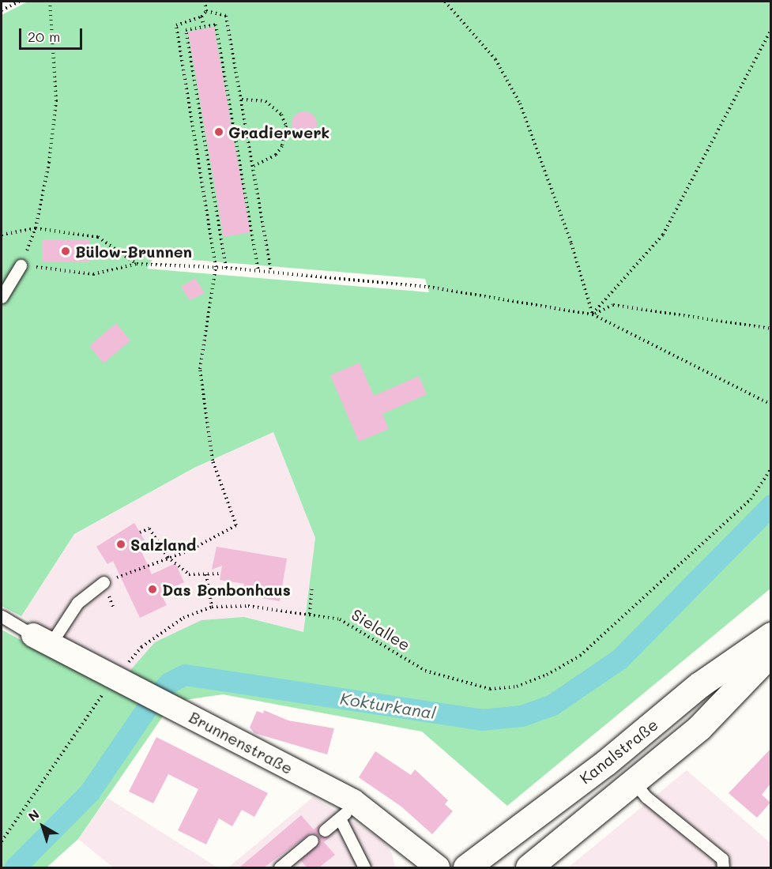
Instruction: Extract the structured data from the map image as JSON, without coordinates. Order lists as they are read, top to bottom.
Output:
{
  "streets": {
    "main road": ["Kanalstraße"],
    "street": ["Brunnenstraße"],
    "path": ["Sielallee"]
  },
  "crossings": [
    ["Sielallee", "Brunnenstraße"]
  ],
  "water": ["Kokturkanal"],
  "places": [
    "Gradierwerk",
    "Bülow-Brunnen",
    "Salzland",
    "Das Bonbonhaus"
  ],
  "scale_bar": "20 m",
  "north": "top left"
}
